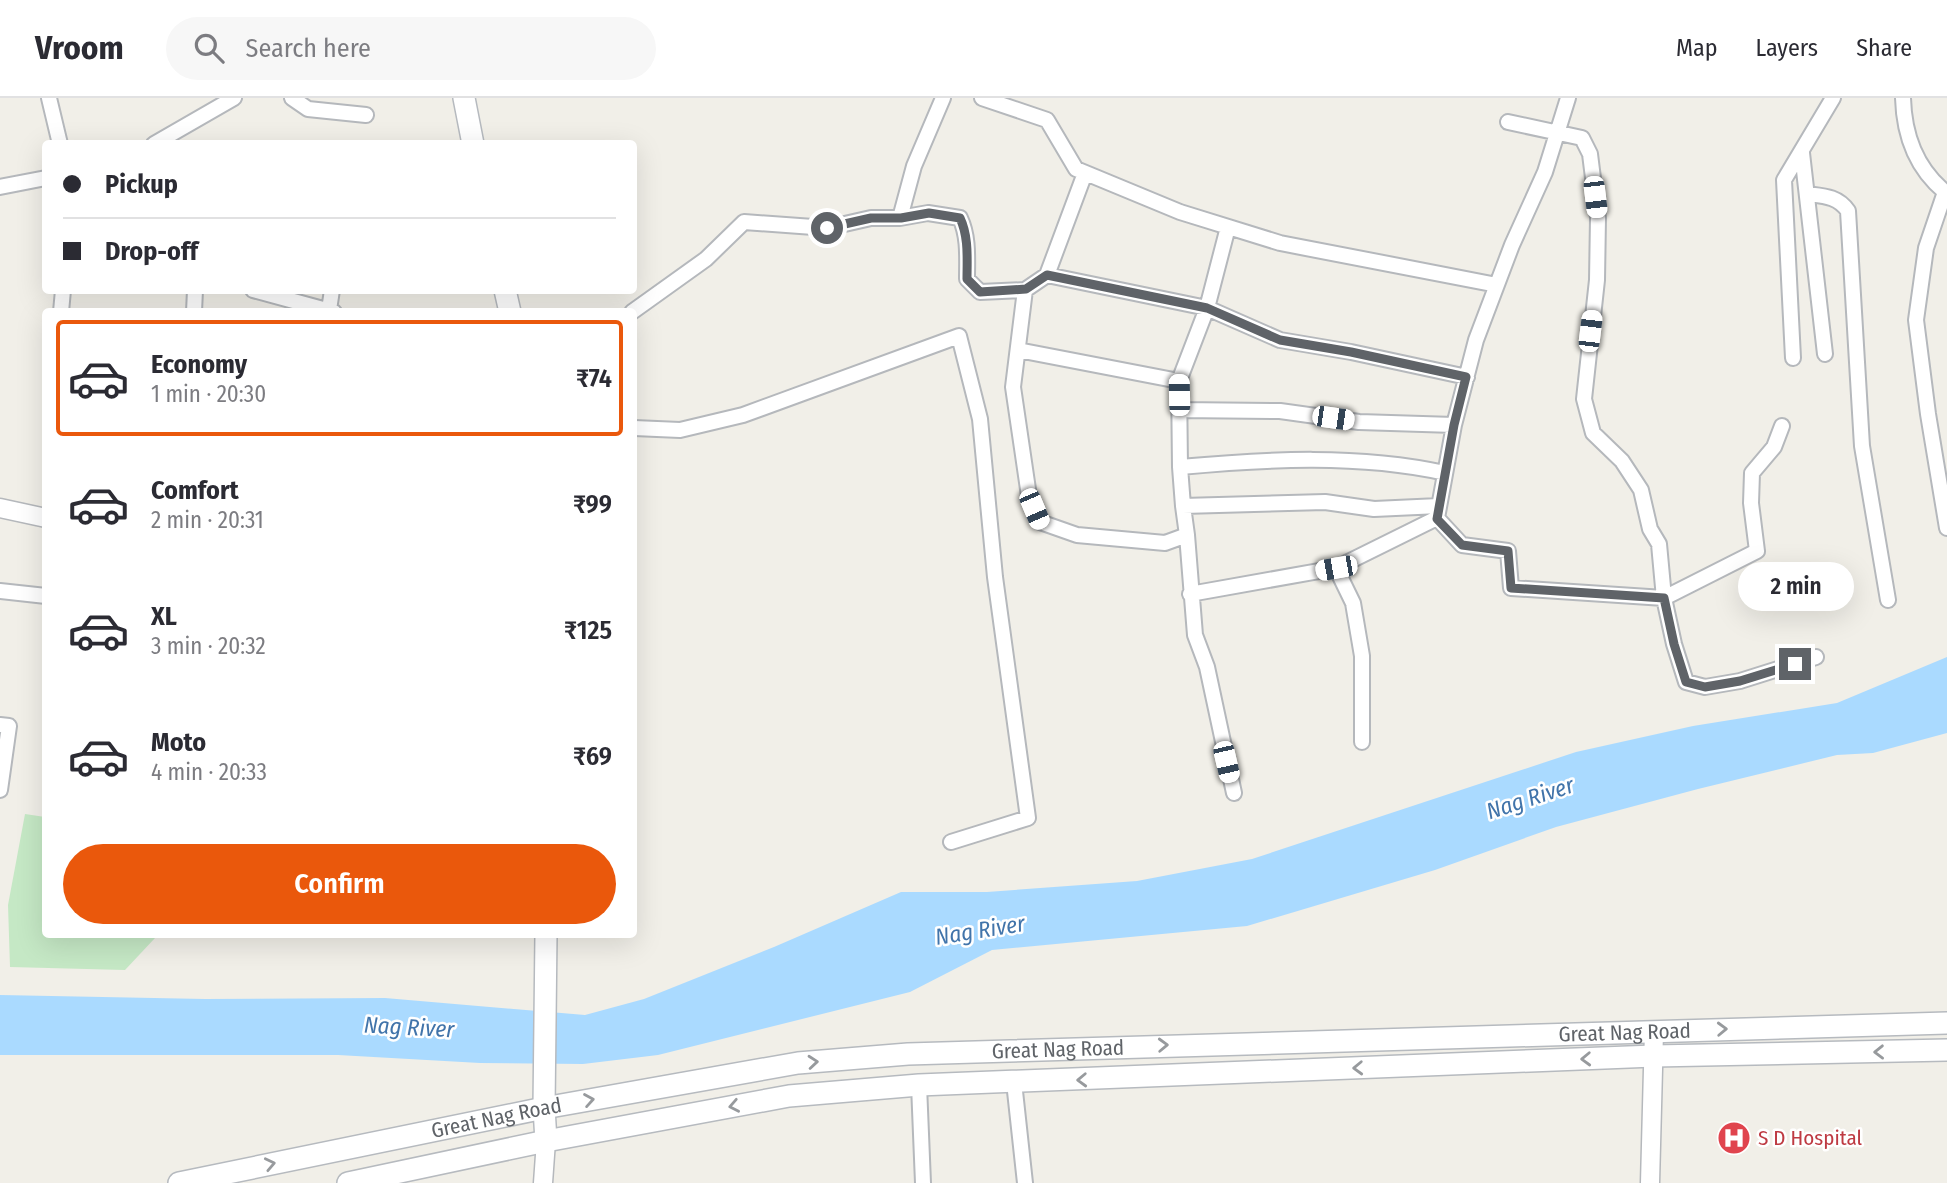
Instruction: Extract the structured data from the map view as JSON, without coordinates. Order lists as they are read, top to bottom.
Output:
{
  "streets": {
    "main road": ["Great Nag Road"]
  },
  "water": ["Nag River"],
  "places": {
    "hospital": ["S D Hospital"]
  },
  "page": {
    "header": "Vroom",
    "search": "Search here",
    "nav": ["Map", "Layers", "Share"],
    "banner": ["Pickup", "Drop-off"],
    "list": [
      {
        "name": "Economy",
        "note": "1 min · 20:30",
        "value": "₹74"
      },
      {
        "name": "Comfort",
        "note": "2 min · 20:31",
        "value": "₹99"
      },
      {
        "name": "XL",
        "note": "3 min · 20:32",
        "value": "₹125"
      },
      {
        "name": "Moto",
        "note": "4 min · 20:33",
        "value": "₹69"
      }
    ],
    "bubble": "2 min",
    "buttons": "Confirm"
  }
}
